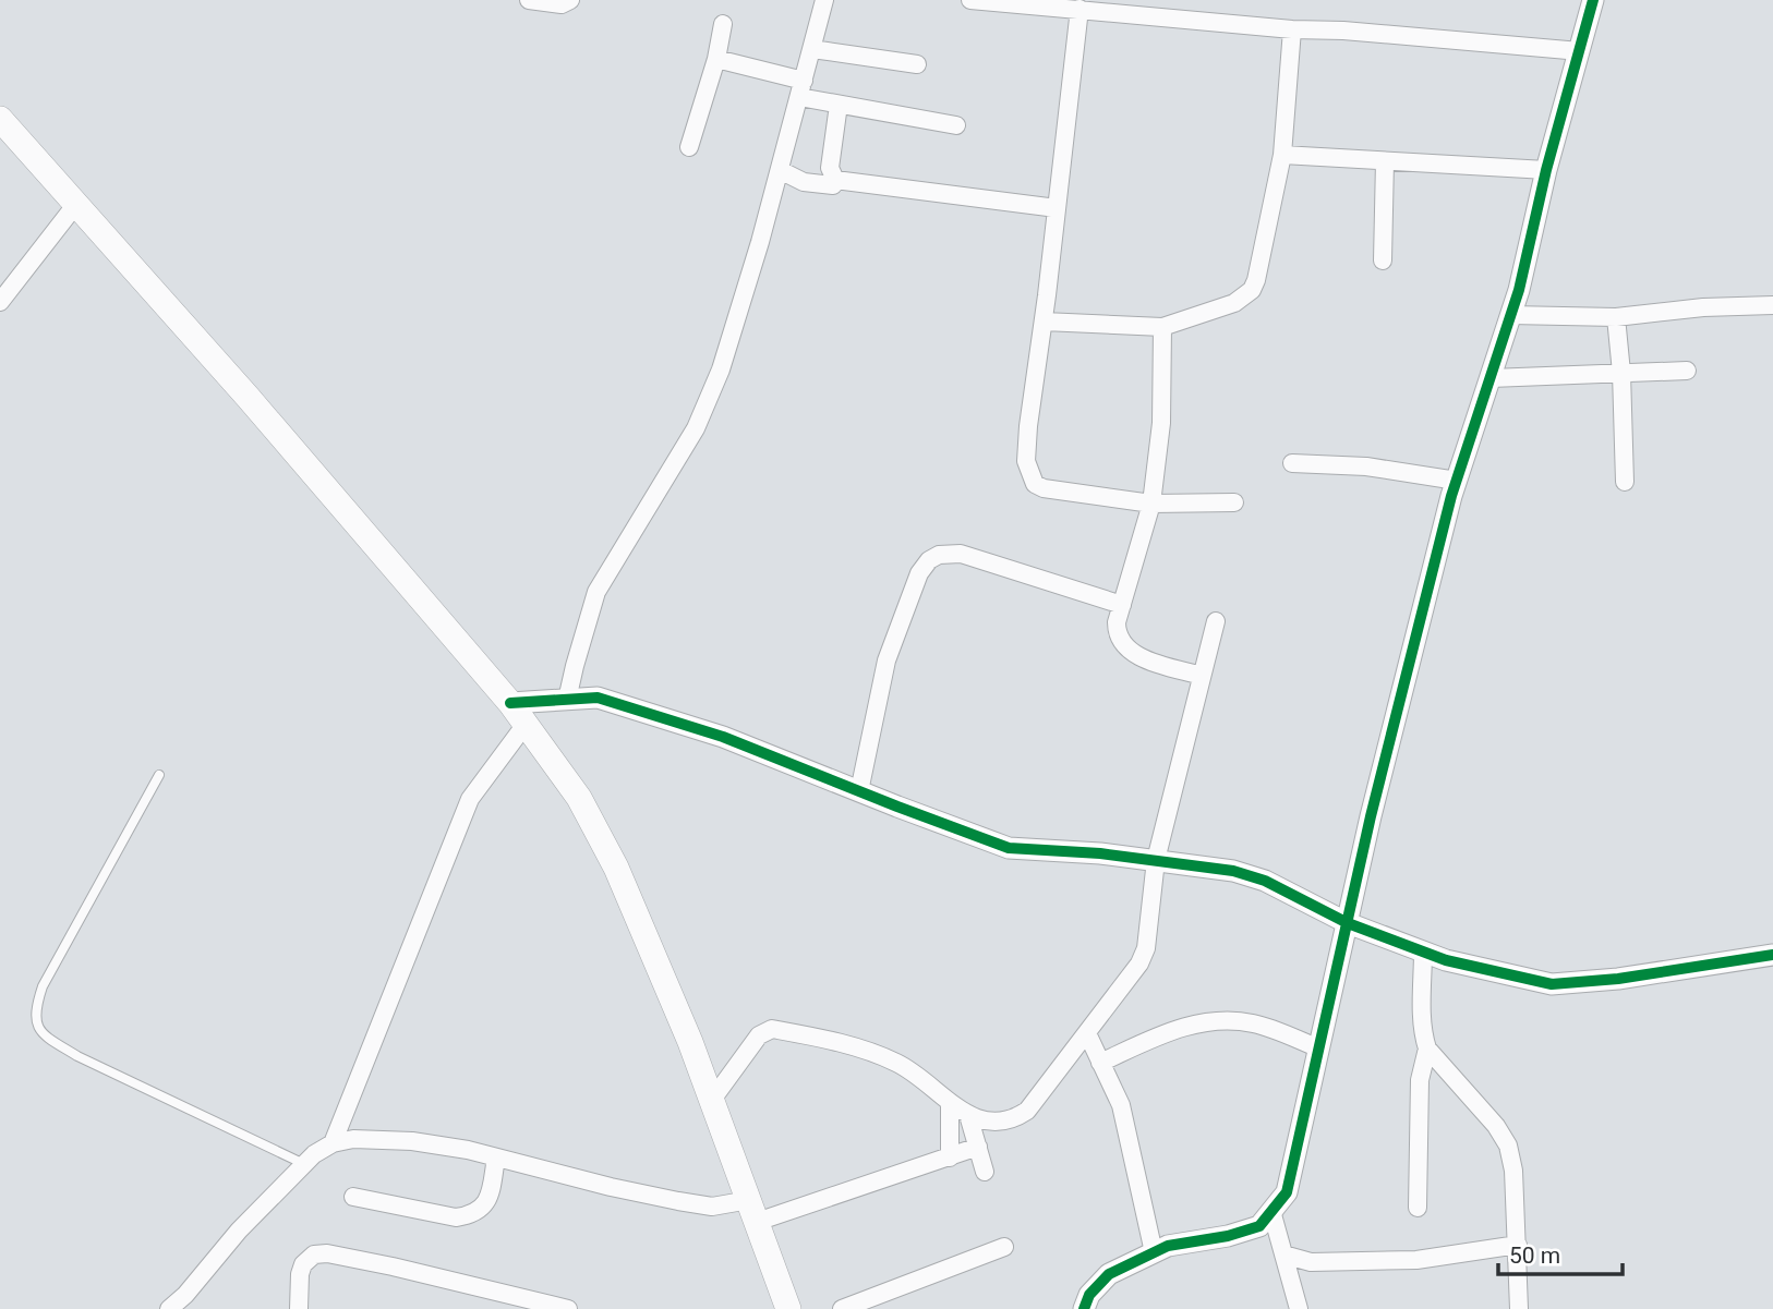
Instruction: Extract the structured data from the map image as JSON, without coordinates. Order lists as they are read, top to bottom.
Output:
{
  "scale_bar": "50 m"
}
